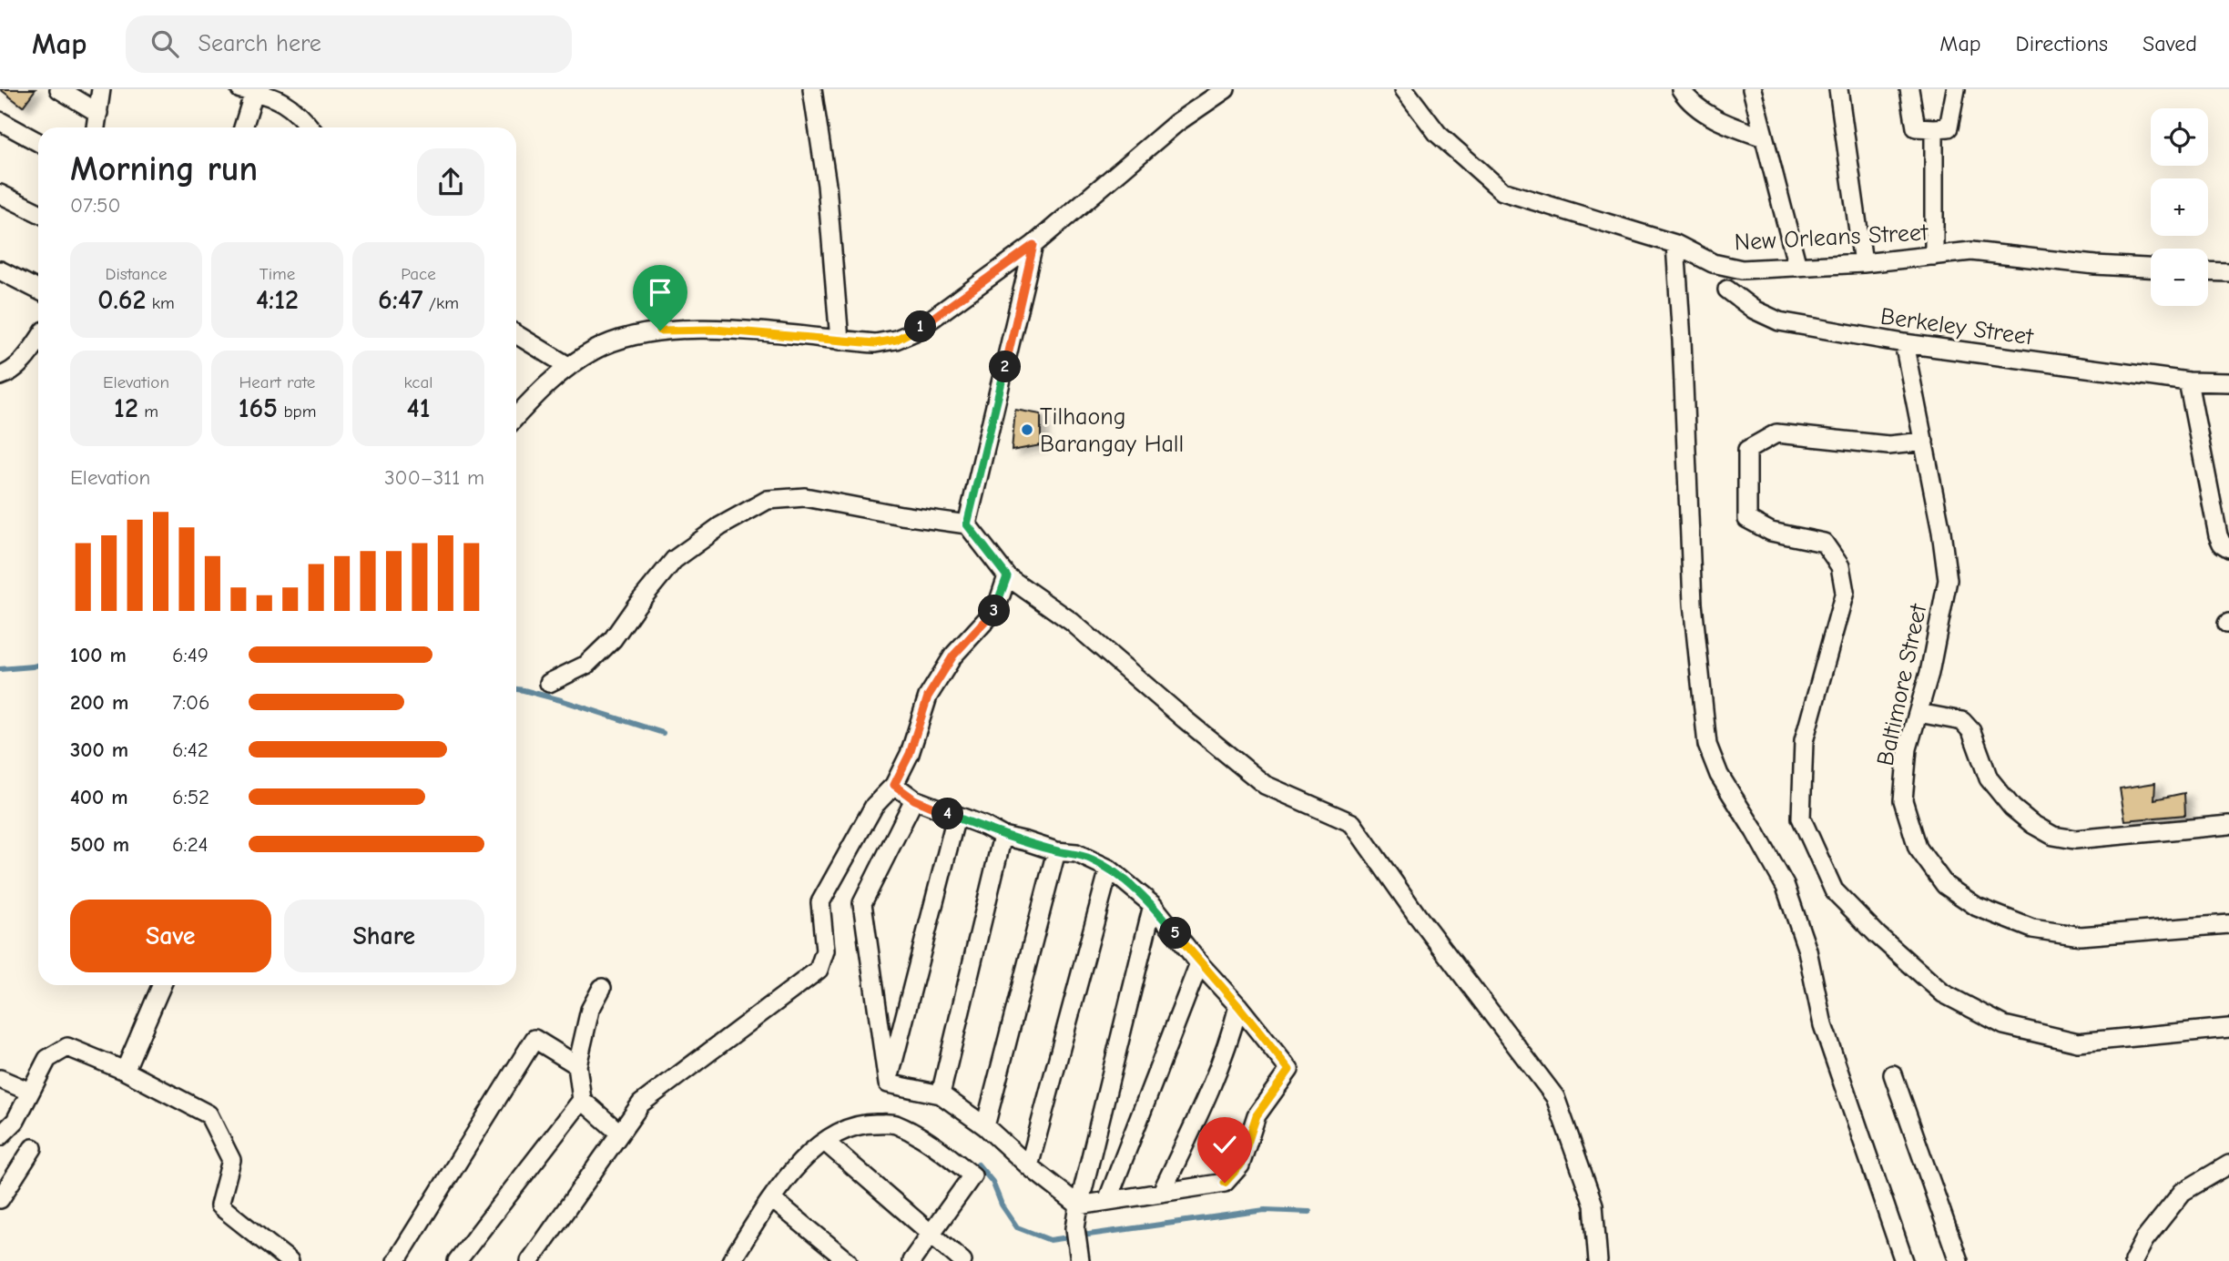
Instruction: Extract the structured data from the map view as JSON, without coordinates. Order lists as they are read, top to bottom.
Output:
{
  "streets": {
    "street": ["New Orleans Street", "Berkeley Street", "Baltimore Street"]
  },
  "crossings": [
    ["Berkeley Street", "Baltimore Street"]
  ],
  "places": ["Tilhaong Barangay Hall"],
  "page": {
    "header": "Map",
    "search": "Search here",
    "nav": ["Map", "Directions", "Saved"],
    "map_buttons": ["+", "−"],
    "heading": ["Morning run", "07:50"],
    "stats": [
      ["Distance", "0.62 km"],
      ["Time", "4:12"],
      ["Pace", "6:47 /km"],
      ["Elevation", "12 m"],
      ["Heart rate", "165 bpm"],
      ["kcal", "41"]
    ],
    "pins": [
      "1",
      "2",
      "3",
      "4",
      "5"
    ],
    "chart": ["Elevation", "300–311 m"],
    "list": [
      {
        "name": "100 m",
        "note": "6:49"
      },
      {
        "name": "200 m",
        "note": "7:06"
      },
      {
        "name": "300 m",
        "note": "6:42"
      },
      {
        "name": "400 m",
        "note": "6:52"
      },
      {
        "name": "500 m",
        "note": "6:24"
      }
    ],
    "buttons": ["Save", "Share"]
  }
}
